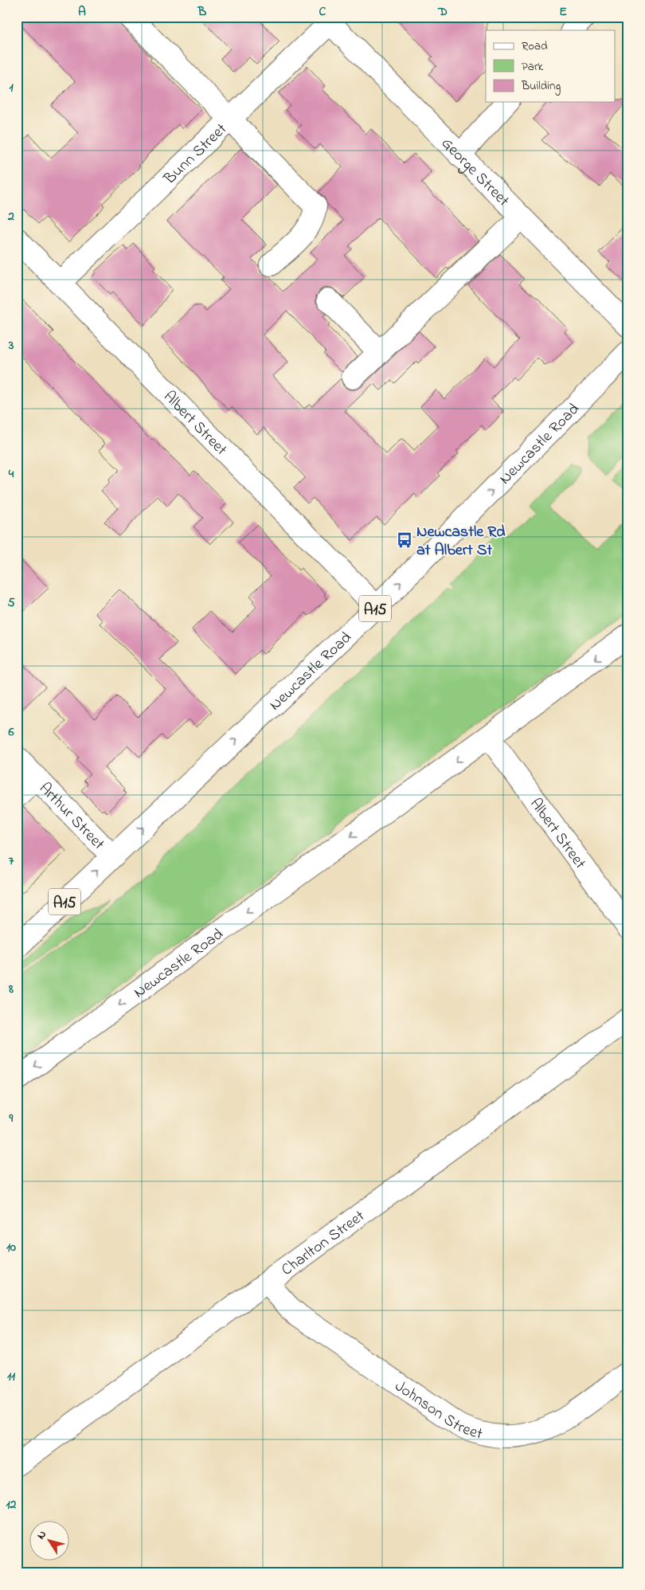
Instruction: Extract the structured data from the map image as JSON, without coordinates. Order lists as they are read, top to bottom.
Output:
{
  "streets": {
    "main road": [
      "Bunn Street",
      "George Street",
      "Albert Street",
      "Newcastle Road",
      "A15",
      "Arthur Street",
      "Charlton Street",
      "Johnson Street"
    ]
  },
  "crossings": [
    ["Bunn Street", "George Street"],
    ["Bunn Street", "Albert Street"],
    ["Albert Street", "Newcastle Road"],
    ["Newcastle Road", "Arthur Street"],
    ["Charlton Street", "Johnson Street"]
  ],
  "places": {
    "bus stop": ["Newcastle Rd at Albert St"]
  },
  "legend": ["Road", "Park", "Building"],
  "north": "top left",
  "grid": {
    "columns": [
      "A",
      "B",
      "C",
      "D",
      "E"
    ],
    "rows": [
      "1",
      "2",
      "3",
      "4",
      "5",
      "6",
      "7",
      "8",
      "9",
      "10",
      "11",
      "12"
    ]
  }
}
